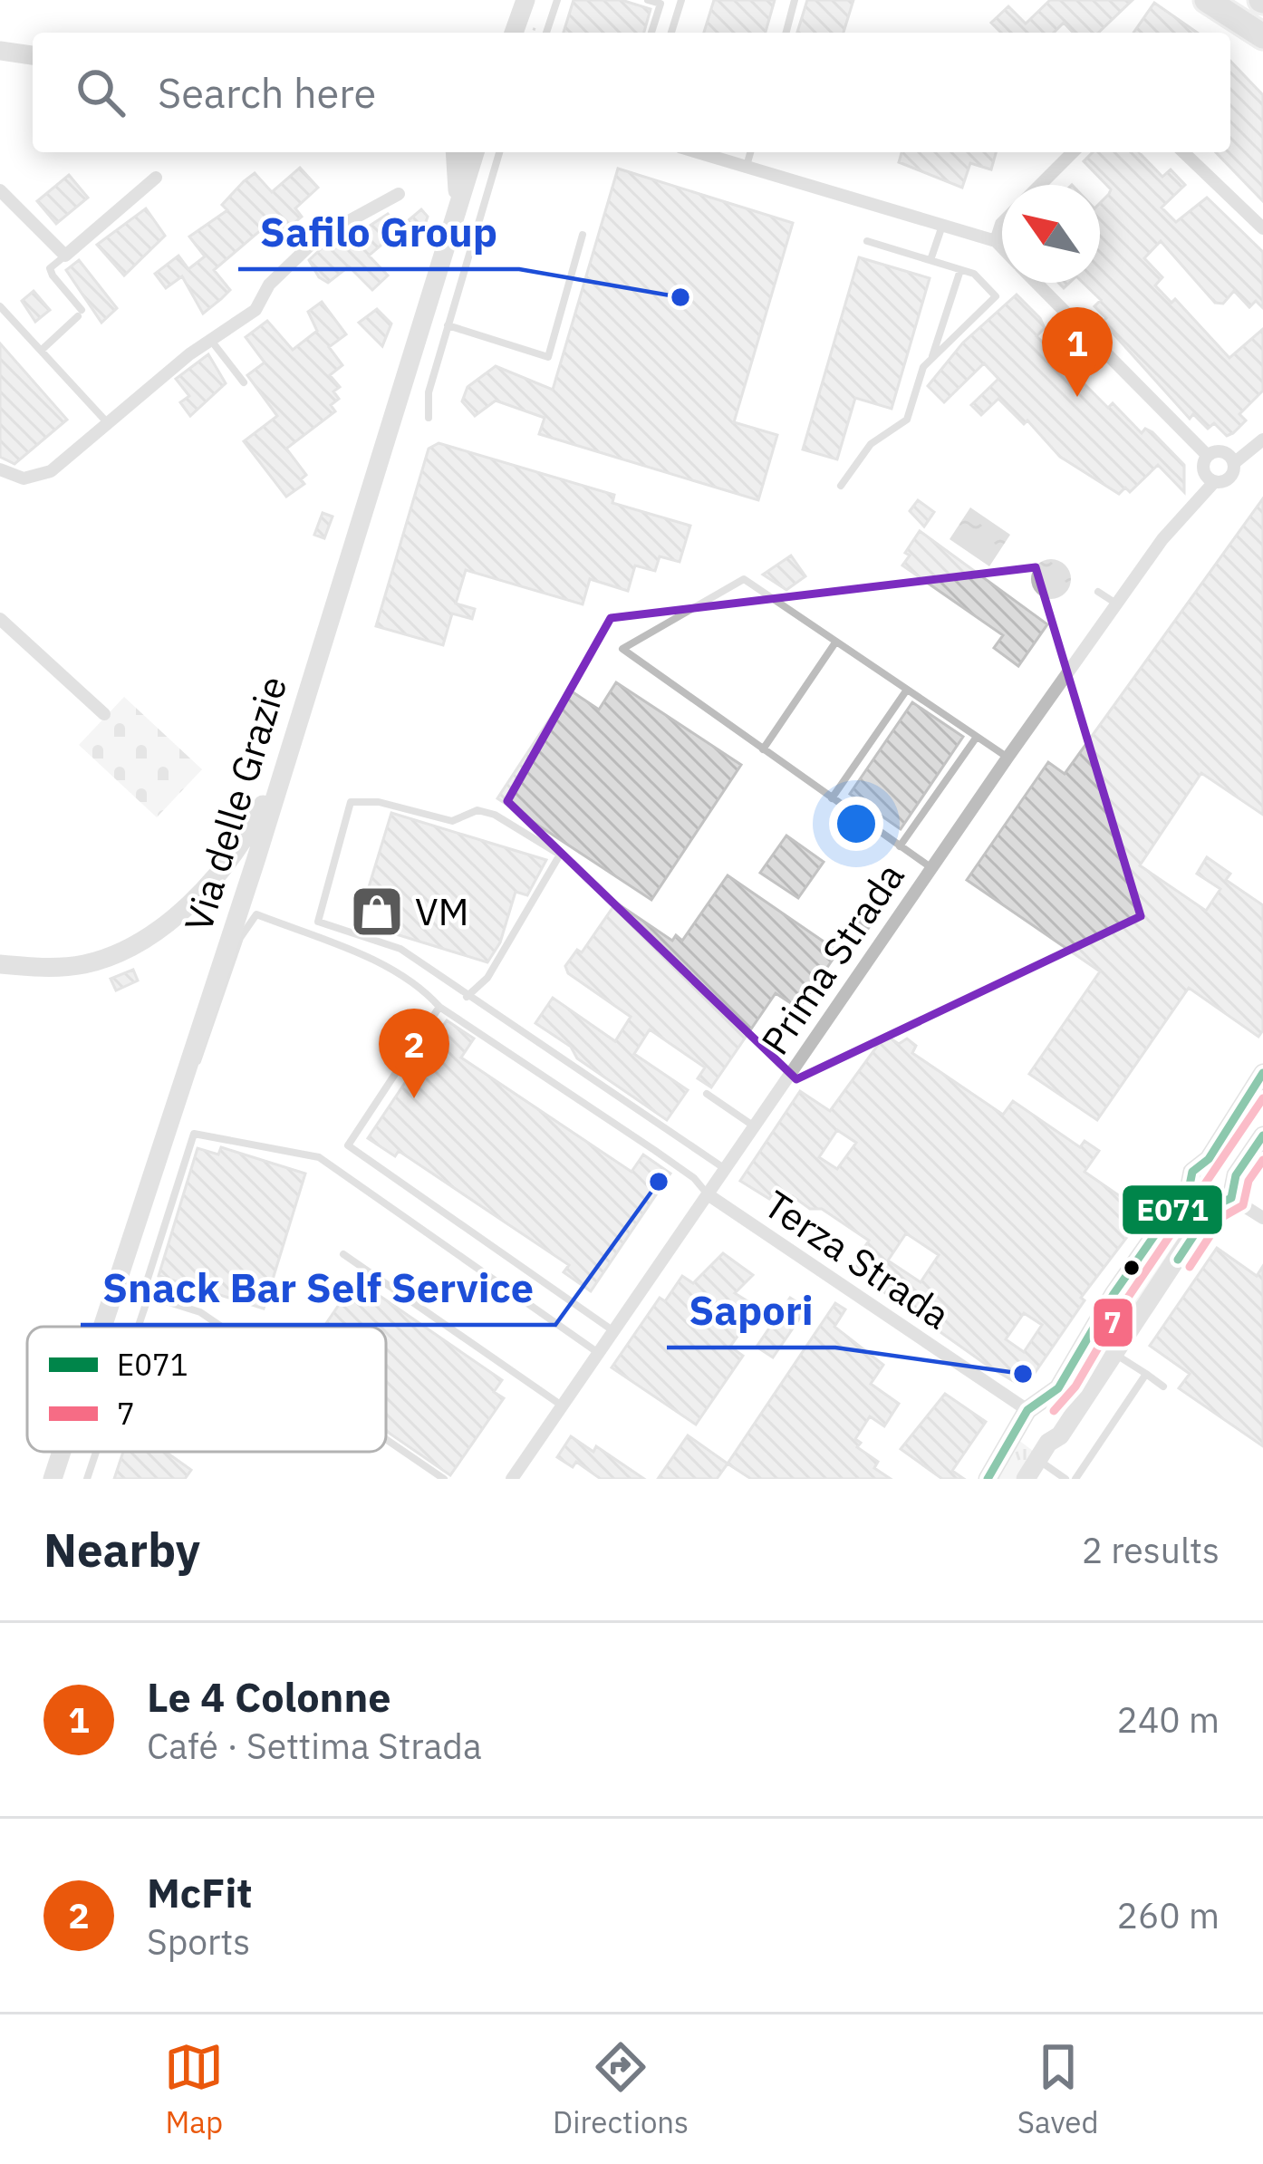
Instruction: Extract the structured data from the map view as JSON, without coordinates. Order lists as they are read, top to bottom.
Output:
{
  "streets": {
    "street": ["Via delle Grazie", "Prima Strada", "Terza Strada"]
  },
  "crossings": [
    ["Prima Strada", "Terza Strada"]
  ],
  "places": {
    "other": ["Safilo Group", "Snack Bar Self Service", "Sapori"],
    "shop": ["VM"]
  },
  "lines": ["transit line E071", "transit line 7"],
  "legend": ["E071", "7"],
  "north": "top left",
  "page": {
    "search": "Search here",
    "pins": ["1", "2"],
    "heading": ["Nearby", "2 results"],
    "list": [
      {
        "mark": "1",
        "name": "Le 4 Colonne",
        "note": "Café · Settima Strada",
        "value": "240 m"
      },
      {
        "mark": "2",
        "name": "McFit",
        "note": "Sports",
        "value": "260 m"
      }
    ],
    "nav": ["Map", "Directions", "Saved"]
  }
}
